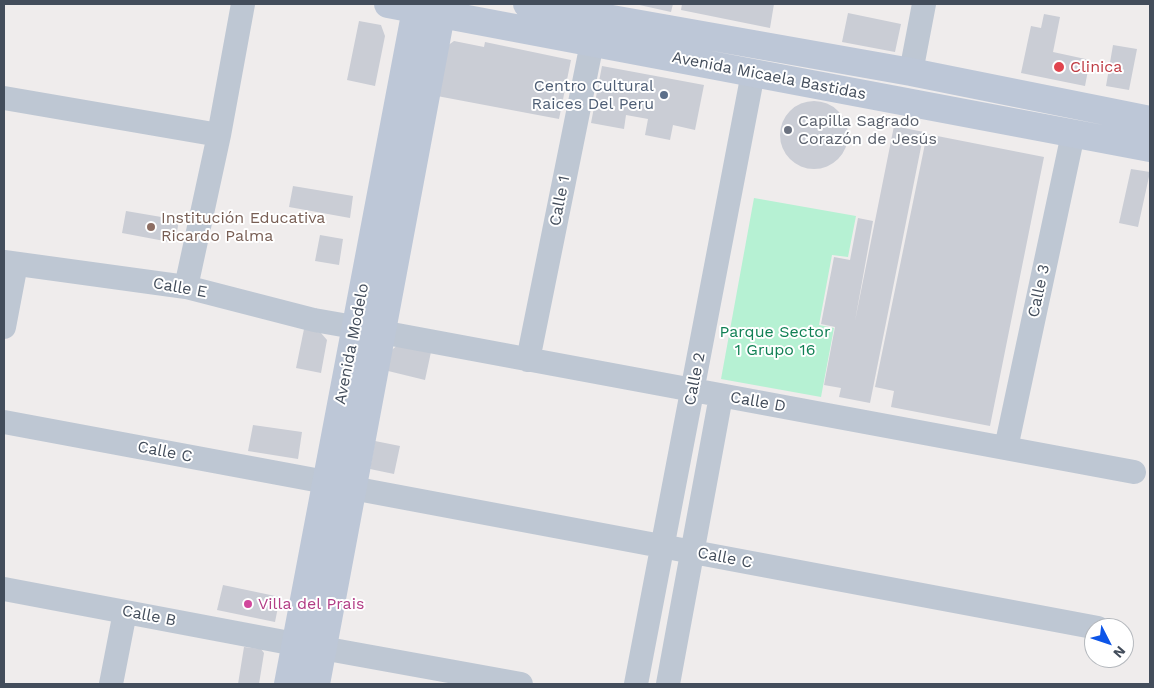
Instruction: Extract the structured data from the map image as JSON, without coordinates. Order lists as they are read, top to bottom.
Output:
{
  "streets": {
    "main road": ["Avenida Micaela Bastidas", "Avenida Modelo"],
    "street": [
      "Calle 1",
      "Calle E",
      "Calle 3",
      "Calle 2",
      "Calle D",
      "Calle C",
      "Calle B"
    ]
  },
  "crossings": [
    ["Avenida Micaela Bastidas", "Calle 1"],
    ["Avenida Micaela Bastidas", "Calle 3"],
    ["Avenida Micaela Bastidas", "Avenida Modelo"],
    ["Avenida Micaela Bastidas", "Calle 2"],
    ["Calle 1", "Calle D"],
    ["Calle E", "Avenida Modelo"],
    ["Calle 3", "Calle D"],
    ["Avenida Modelo", "Calle D"],
    ["Avenida Modelo", "Calle C"],
    ["Avenida Modelo", "Calle B"],
    ["Calle 2", "Calle D"],
    ["Calle 2", "Calle C"]
  ],
  "parks": ["Parque Sector 1 Grupo 16"],
  "places": [
    "Clinica",
    "Centro Cultural Raices Del Peru",
    "Capilla Sagrado Corazón de Jesús",
    "Institución Educativa Ricardo Palma",
    "Villa del Prais"
  ],
  "north": "bottom right"
}
